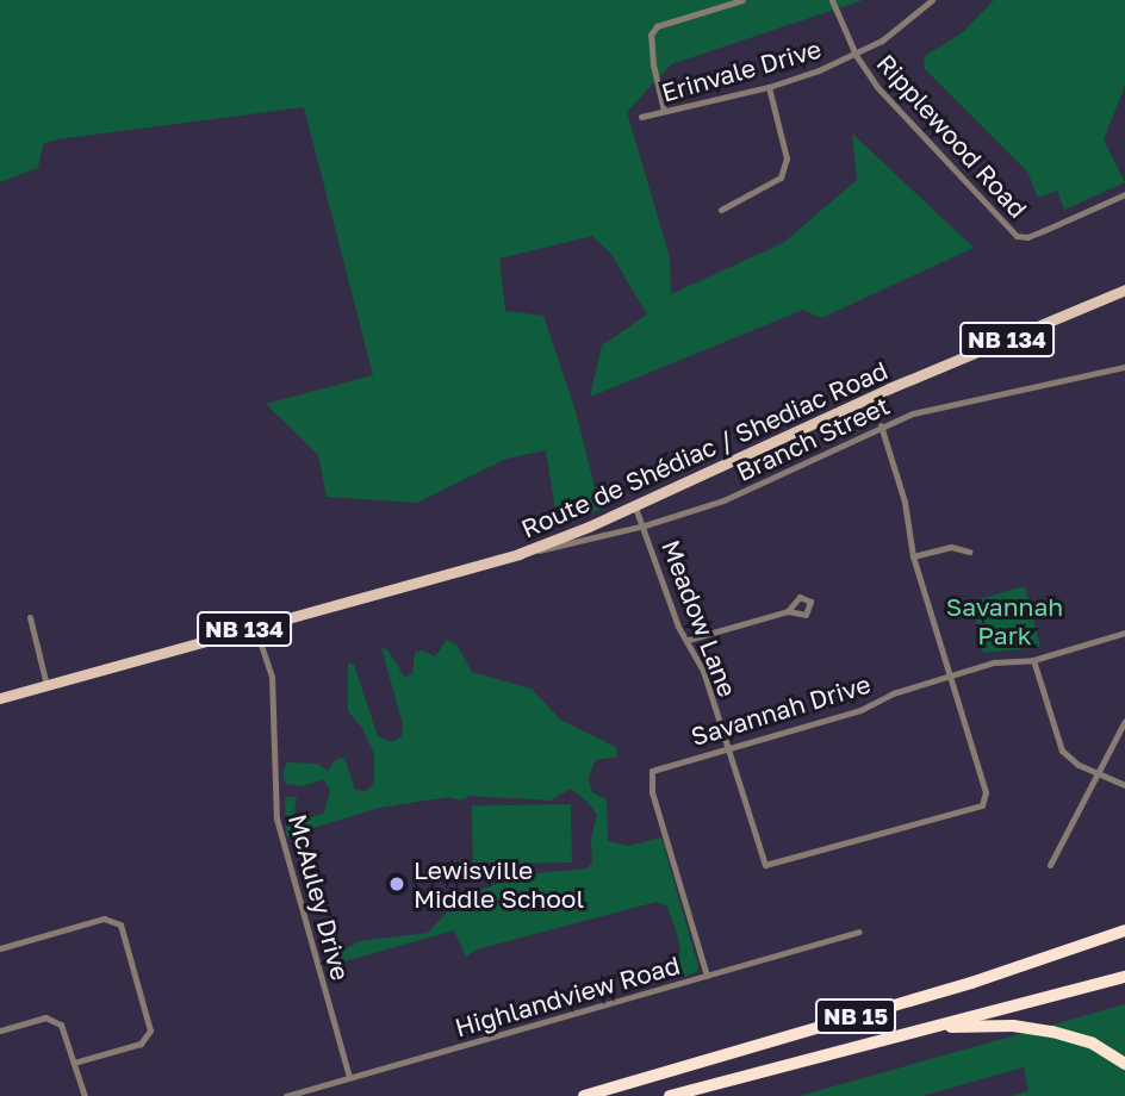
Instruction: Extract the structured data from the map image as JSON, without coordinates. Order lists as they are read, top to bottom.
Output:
{
  "streets": {
    "highway": ["NB 15"],
    "main road": ["NB 134", "Route de Shédiac / Shediac Road"],
    "street": [
      "Erinvale Drive",
      "Ripplewood Road",
      "Branch Street",
      "Meadow Lane",
      "Savannah Drive",
      "McAuley Drive",
      "Highlandview Road"
    ]
  },
  "crossings": [
    ["Erinvale Drive", "Ripplewood Road"],
    ["Branch Street", "Route de Shédiac / Shediac Road"],
    ["Branch Street", "Meadow Lane"],
    ["Route de Shédiac / Shediac Road", "Meadow Lane"],
    ["Route de Shédiac / Shediac Road", "McAuley Drive"],
    ["Meadow Lane", "Savannah Drive"],
    ["Savannah Drive", "Highlandview Road"],
    ["McAuley Drive", "Highlandview Road"]
  ],
  "parks": ["Savannah Park"],
  "places": ["Lewisville Middle School"]
}
